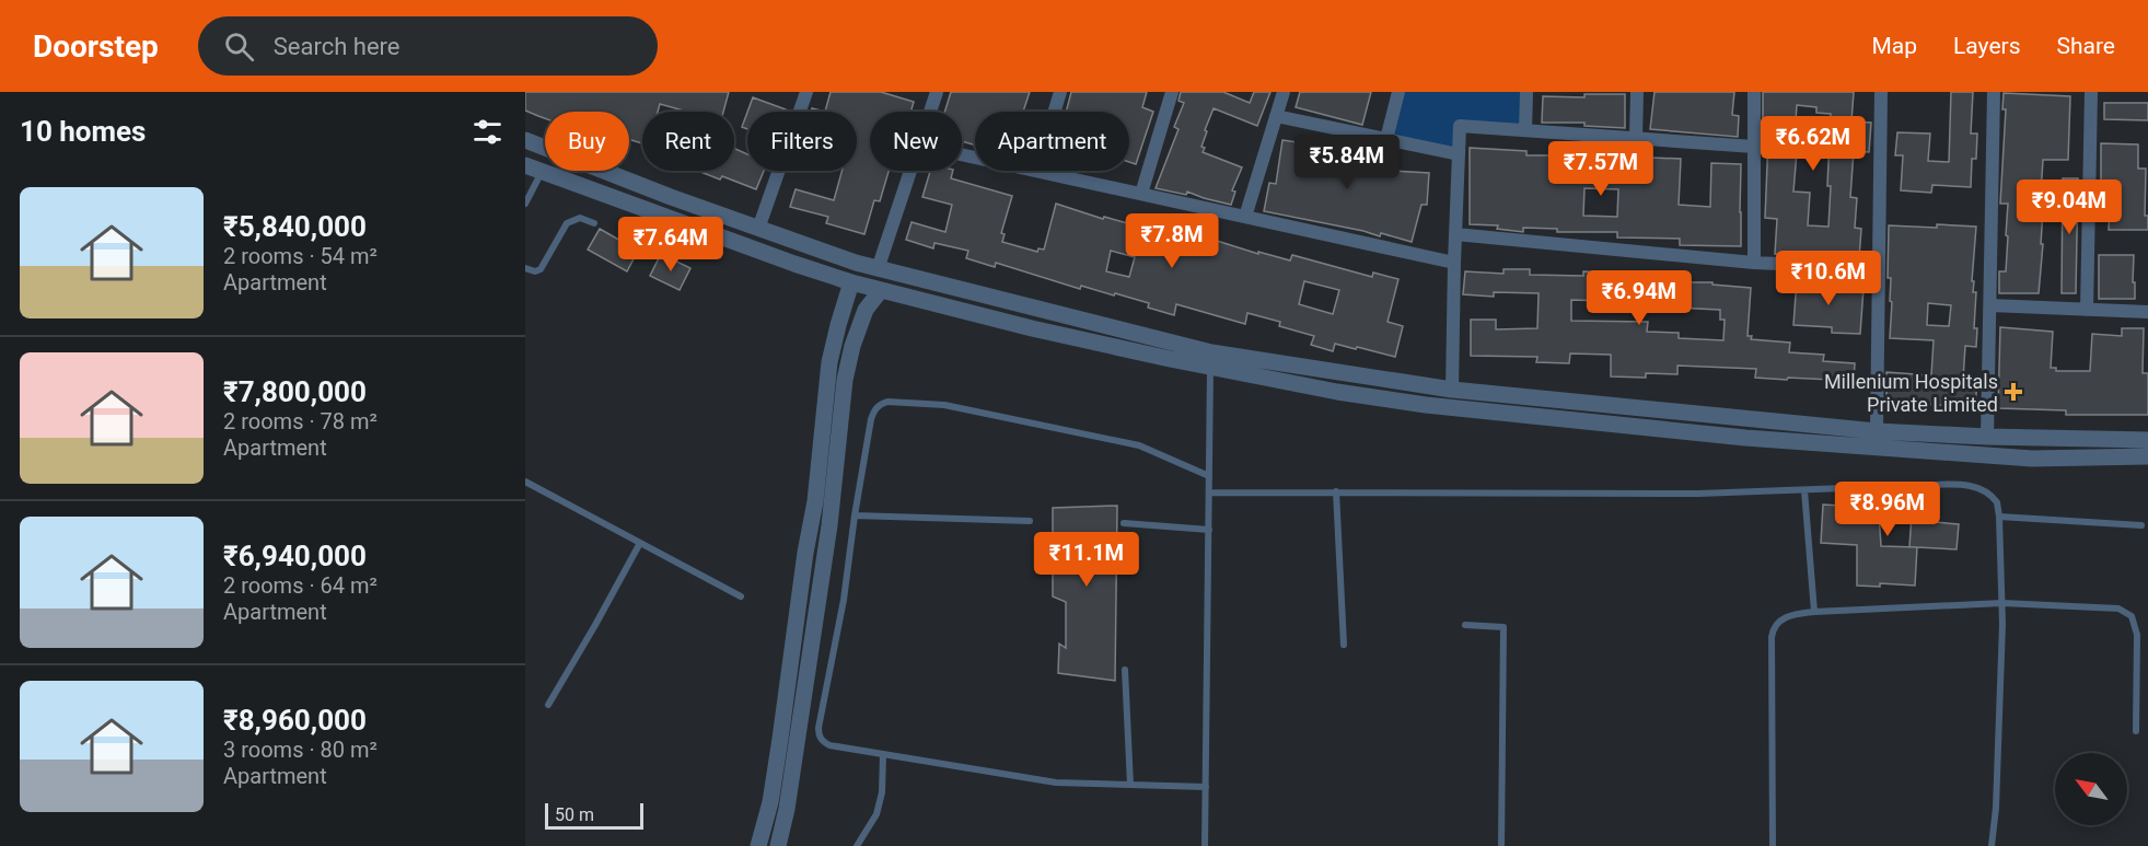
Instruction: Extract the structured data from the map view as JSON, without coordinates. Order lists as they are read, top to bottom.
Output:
{
  "places": {
    "health": ["Millenium Hospitals Private Limited"]
  },
  "scale_bar": "50 m",
  "north": "top left",
  "page": {
    "header": "Doorstep",
    "search": "Search here",
    "nav": ["Map", "Layers", "Share"],
    "heading": "10 homes",
    "chip": [
      "Buy",
      "Rent",
      "Filters",
      "New",
      "Apartment"
    ],
    "price": [
      "₹6.62M",
      "₹5.84M",
      "₹7.57M",
      "₹9.04M",
      "₹7.8M",
      "₹7.64M",
      "₹10.6M",
      "₹6.94M",
      "₹8.96M",
      "₹11.1M"
    ],
    "list": [
      {
        "name": "₹5,840,000",
        "note": "2 rooms · 54 m² · Apartment"
      },
      {
        "name": "₹7,800,000",
        "note": "2 rooms · 78 m² · Apartment"
      },
      {
        "name": "₹6,940,000",
        "note": "2 rooms · 64 m² · Apartment"
      },
      {
        "name": "₹8,960,000",
        "note": "3 rooms · 80 m² · Apartment"
      }
    ],
    "scale": "50 m"
  }
}
